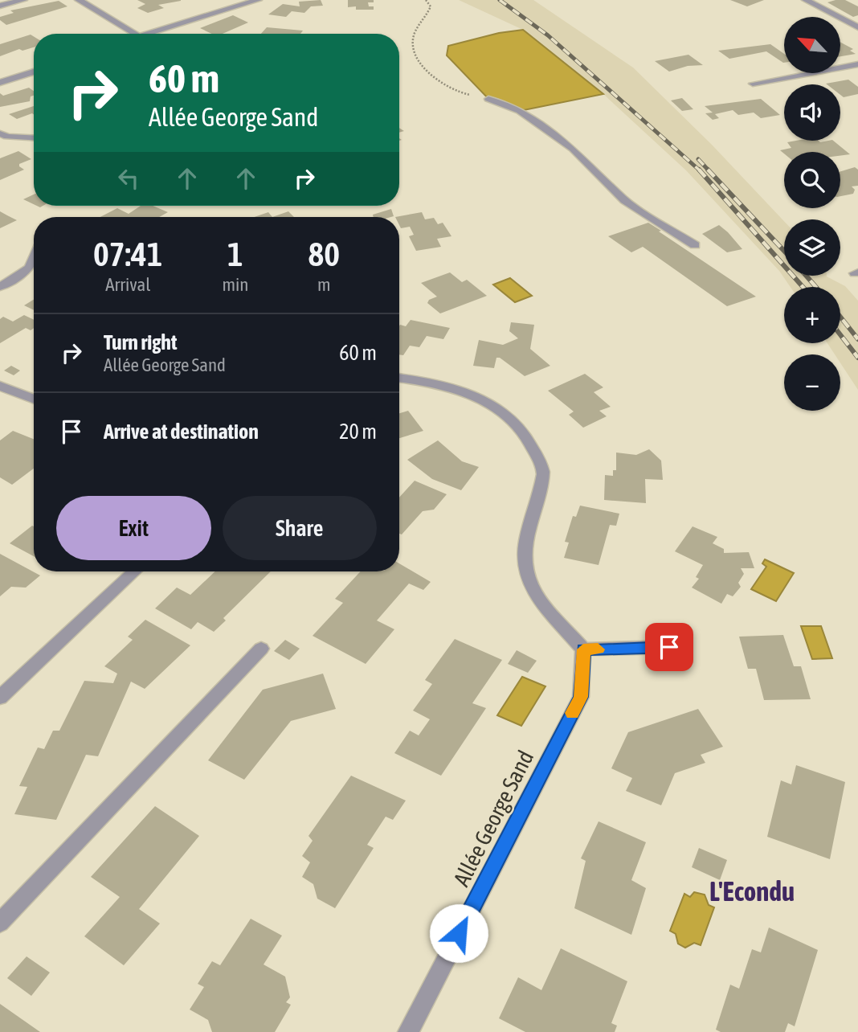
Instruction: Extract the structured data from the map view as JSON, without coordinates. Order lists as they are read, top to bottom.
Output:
{
  "streets": {
    "street": ["Allée George Sand"]
  },
  "districts": ["L'Econdu"],
  "north": "top left",
  "page": {
    "map_buttons": ["+", "−"],
    "turn": ["60 m", "Allée George Sand"],
    "eta": [
      "07:41",
      "Arrival",
      "1",
      "min",
      "80",
      "m"
    ],
    "list": [
      {
        "name": "Turn right",
        "note": "Allée George Sand",
        "value": "60 m"
      },
      {
        "name": "Arrive at destination",
        "value": "20 m"
      }
    ],
    "buttons": ["Exit", "Share"]
  }
}
